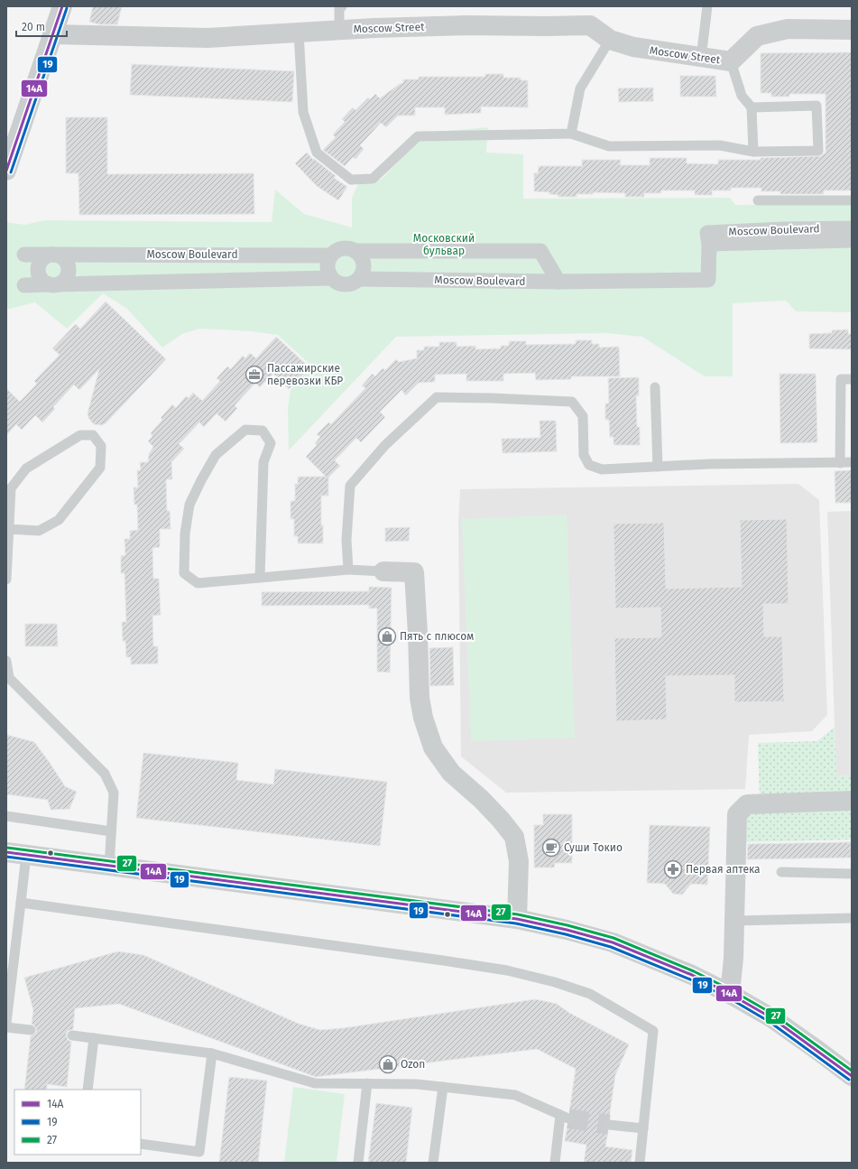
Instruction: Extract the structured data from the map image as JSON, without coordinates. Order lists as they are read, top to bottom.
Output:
{
  "streets": {
    "street": ["Moscow Street", "Moscow Boulevard"]
  },
  "parks": ["Московский бульвар"],
  "places": {
    "office": ["Пассажирские перевозки КБР"],
    "shop": ["Пять с плюсом", "Ozon"],
    "cafe": ["Суши Токио"],
    "pharmacy": ["Первая аптека"]
  },
  "lines": ["transit line 14А", "transit line 19", "transit line 27"],
  "legend": ["14А", "19", "27"],
  "scale_bar": "20 m"
}
